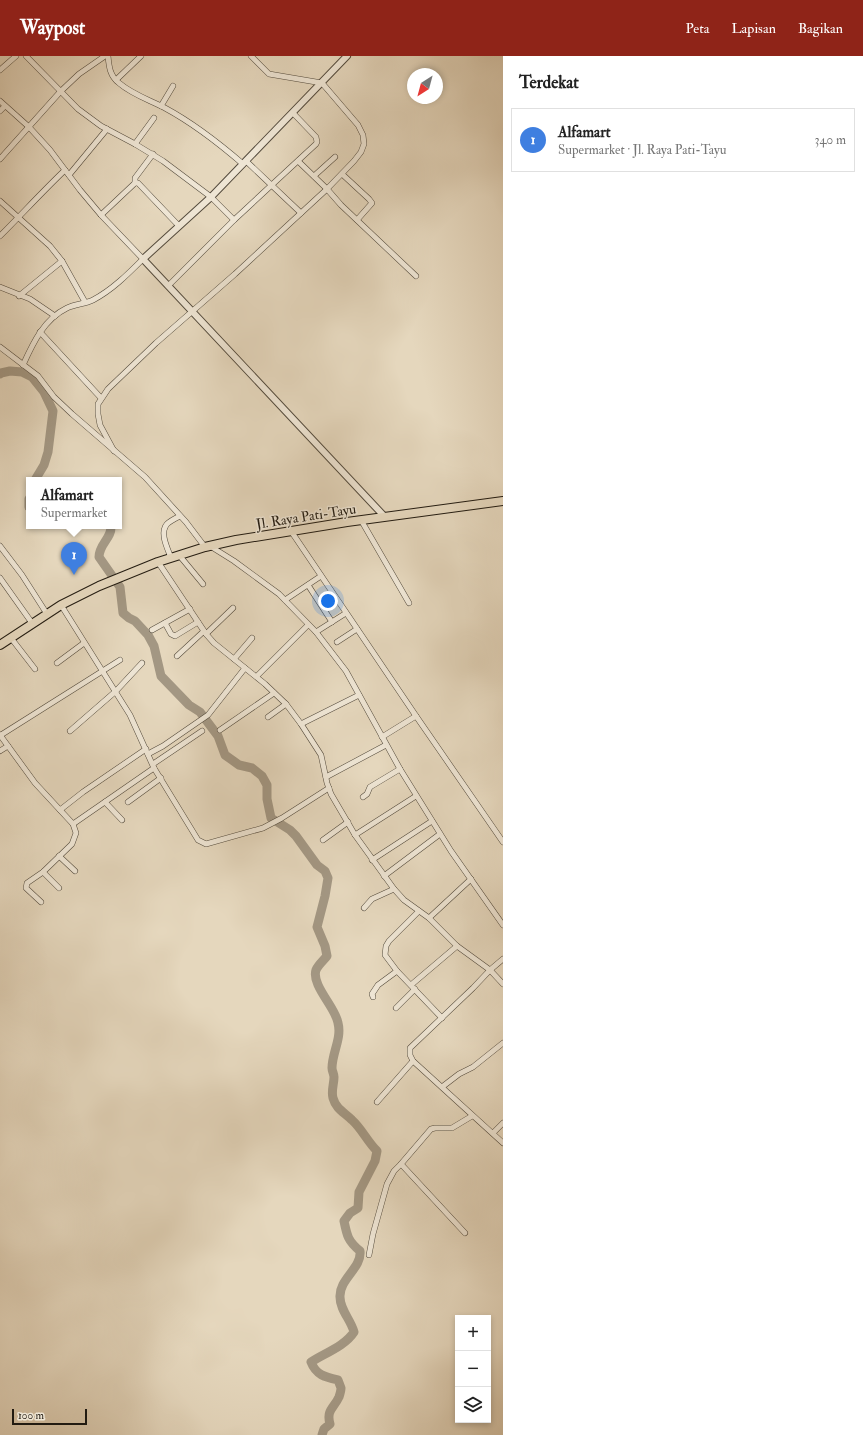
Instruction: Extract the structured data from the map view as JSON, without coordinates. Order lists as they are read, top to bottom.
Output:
{
  "streets": {
    "main road": ["Jl. Raya Pati-Tayu"]
  },
  "scale_bar": "100 m",
  "north": "bottom left",
  "page": {
    "header": "Waypost",
    "nav": ["Peta", "Lapisan", "Bagikan"],
    "heading": "Terdekat",
    "list": [
      {
        "mark": "1",
        "name": "Alfamart",
        "note": "Supermarket · Jl. Raya Pati-Tayu",
        "value": "340 m"
      }
    ],
    "popup": ["Alfamart", "Supermarket"],
    "pins": "1",
    "map_buttons": ["+", "−"],
    "scale": "100 m"
  }
}
